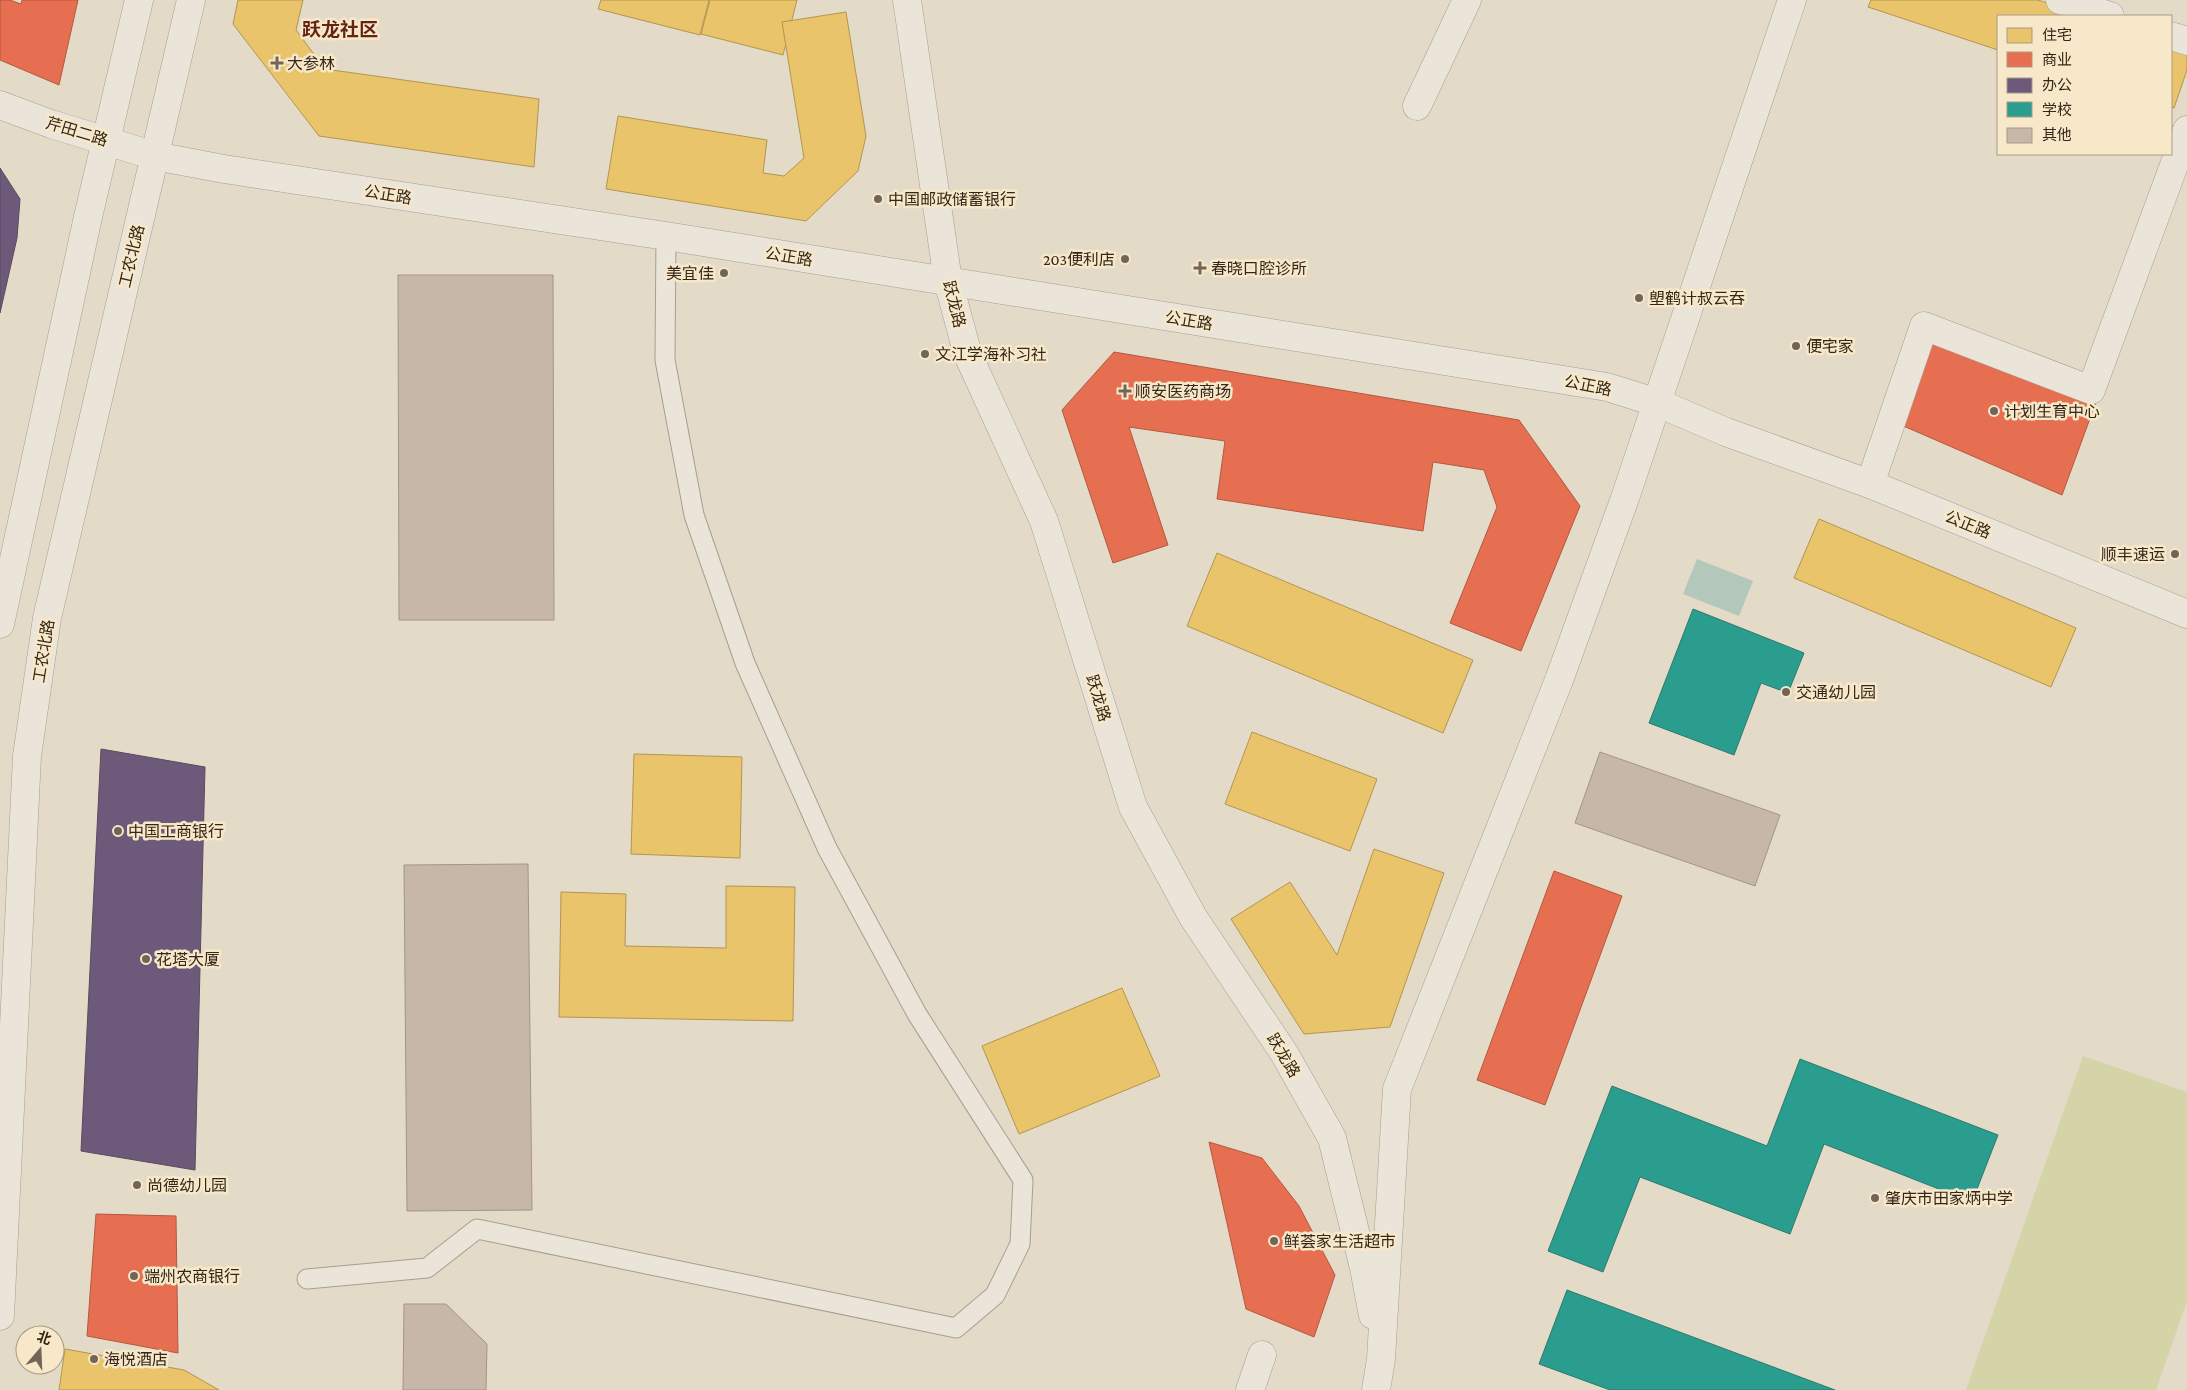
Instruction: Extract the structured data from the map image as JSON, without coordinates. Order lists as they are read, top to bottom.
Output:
{
  "streets": {
    "street": [
      "芹田二路",
      "公正路",
      "工农北路",
      "跃龙路"
    ]
  },
  "crossings": [
    ["芹田二路", "公正路"],
    ["芹田二路", "工农北路"],
    ["公正路", "工农北路"],
    ["公正路", "跃龙路"]
  ],
  "districts": ["跃龙社区"],
  "places": {
    "health": ["大参林", "春晓口腔诊所", "顺安医药商场"],
    "other": [
      "中国邮政储蓄银行",
      "203便利店",
      "美宜佳",
      "塱鹤计叔云吞",
      "便宅家",
      "文江学海补习社",
      "计划生育中心",
      "顺丰速运",
      "交通幼儿园",
      "中国工商银行",
      "花塔大厦",
      "尚德幼儿园",
      "肇庆市田家炳中学",
      "鲜荟家生活超市",
      "端州农商银行",
      "海悦酒店"
    ]
  },
  "legend": [
    "住宅",
    "商业",
    "办公",
    "学校",
    "其他"
  ],
  "north": "top"
}
